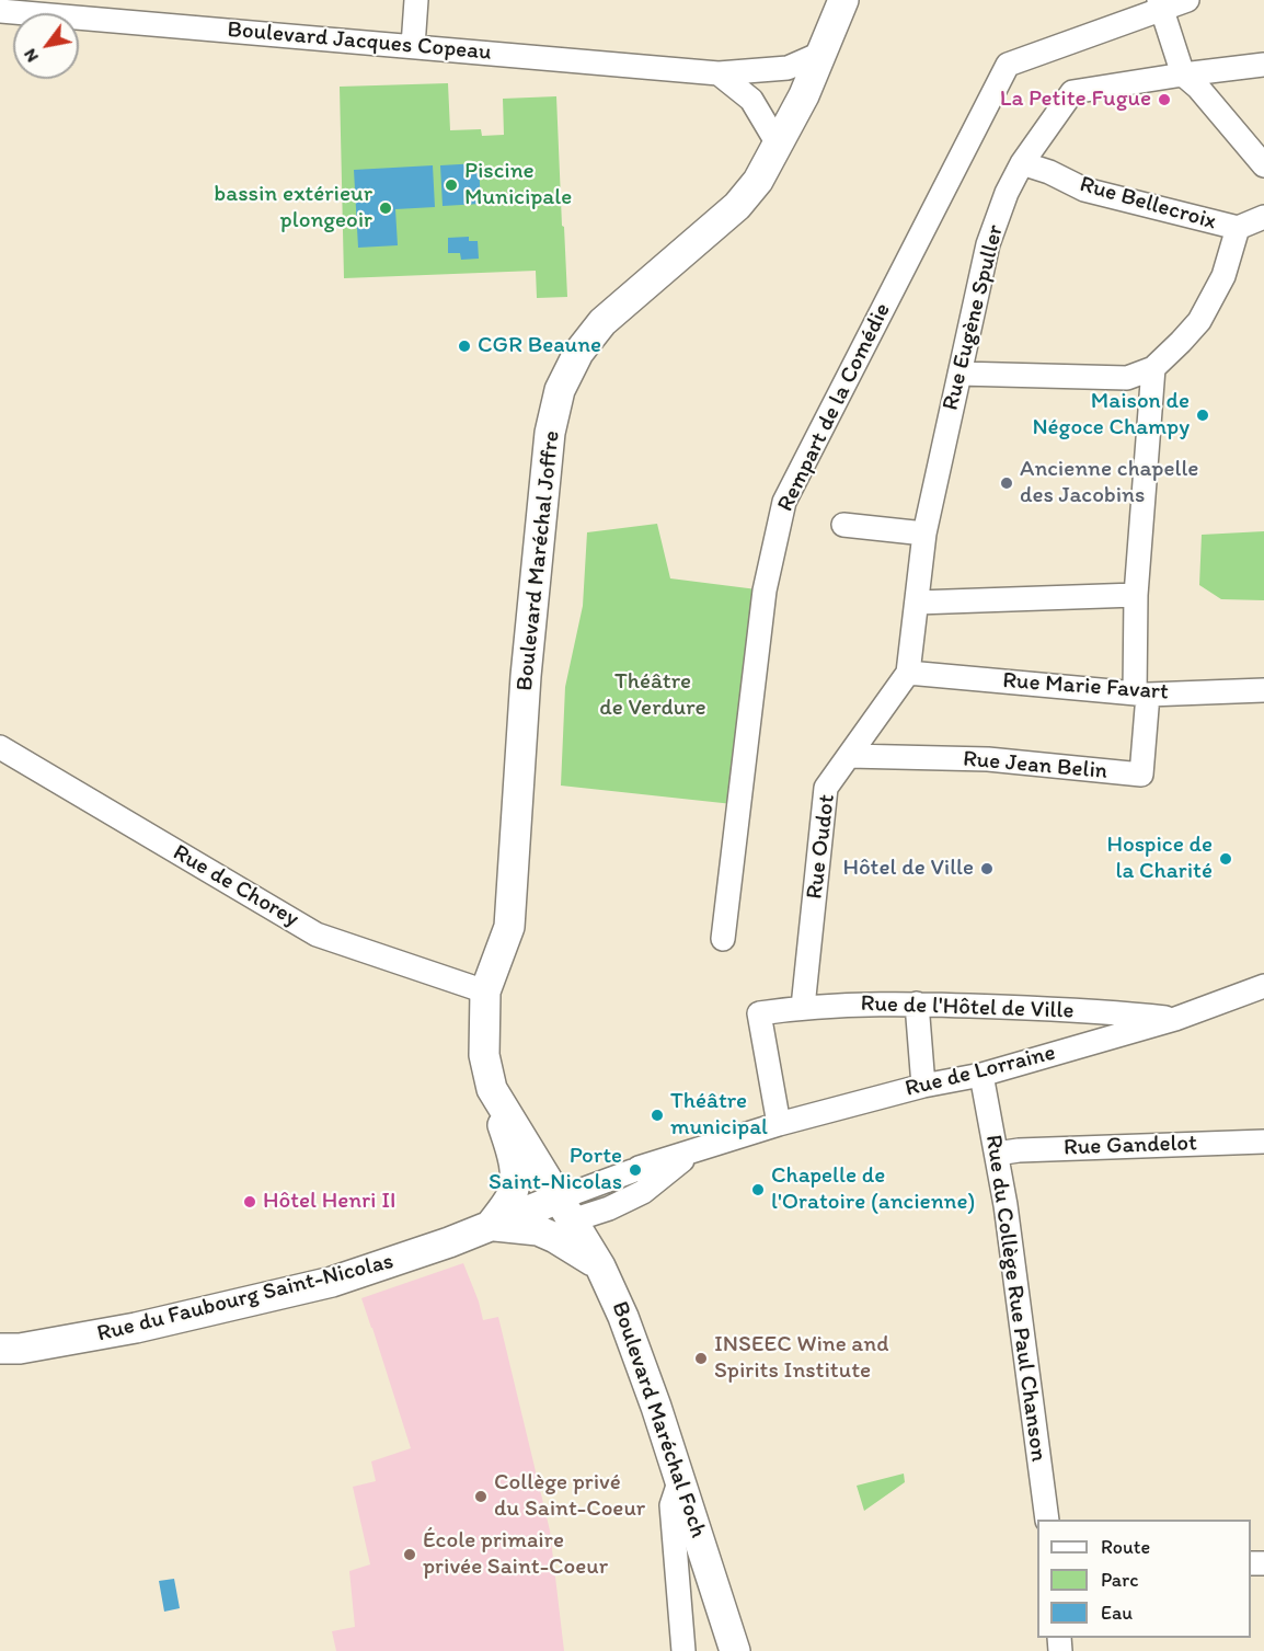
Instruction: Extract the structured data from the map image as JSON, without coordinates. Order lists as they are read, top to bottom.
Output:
{
  "streets": {
    "main road": ["Boulevard Maréchal Joffre", "Rue du Faubourg Saint-Nicolas", "Boulevard Maréchal Foch"],
    "street": [
      "Boulevard Jacques Copeau",
      "Rue Bellecroix",
      "Rue Eugène Spuller",
      "Rempart de la Comédie",
      "Rue Marie Favart",
      "Rue Jean Belin",
      "Rue Oudot",
      "Rue de Chorey",
      "Rue de l'Hôtel de Ville",
      "Rue de Lorraine",
      "Rue Gandelot",
      "Rue du Collège Rue Paul Chanson"
    ]
  },
  "crossings": [
    ["Boulevard Jacques Copeau", "Boulevard Maréchal Joffre"],
    ["Rue Bellecroix", "Rue Eugène Spuller"],
    ["Rue Eugène Spuller", "Rue Marie Favart"],
    ["Rue Eugène Spuller", "Rue Oudot"],
    ["Boulevard Maréchal Joffre", "Rue de Chorey"],
    ["Boulevard Maréchal Joffre", "Rue de Lorraine"],
    ["Boulevard Maréchal Joffre", "Rue du Faubourg Saint-Nicolas"],
    ["Boulevard Maréchal Joffre", "Boulevard Maréchal Foch"],
    ["Rue Marie Favart", "Rue Jean Belin"],
    ["Rue Marie Favart", "Rue Oudot"],
    ["Rue Jean Belin", "Rue Oudot"],
    ["Rue Oudot", "Rue de l'Hôtel de Ville"],
    ["Rue de l'Hôtel de Ville", "Rue de Lorraine"],
    ["Rue de Lorraine", "Rue du Faubourg Saint-Nicolas"],
    ["Rue de Lorraine", "Rue du Collège Rue Paul Chanson"],
    ["Rue de Lorraine", "Boulevard Maréchal Foch"],
    ["Rue Gandelot", "Rue du Collège Rue Paul Chanson"],
    ["Rue du Faubourg Saint-Nicolas", "Boulevard Maréchal Foch"]
  ],
  "parks": ["Théâtre de Verdure"],
  "places": [
    "La Petite Fugue",
    "Piscine Municipale",
    "bassin extérieur plongeoir",
    "CGR Beaune",
    "Maison de Négoce Champy",
    "Ancienne chapelle des Jacobins",
    "Hospice de la Charité",
    "Hôtel de Ville",
    "Théâtre municipal",
    "Porte Saint-Nicolas",
    "Chapelle de l'Oratoire (ancienne)",
    "Hôtel Henri II",
    "INSEEC Wine and Spirits Institute",
    "Collège privé du Saint-Coeur",
    "École primaire privée Saint-Coeur"
  ],
  "legend": ["Route", "Parc", "Eau"],
  "north": "bottom left"
}
